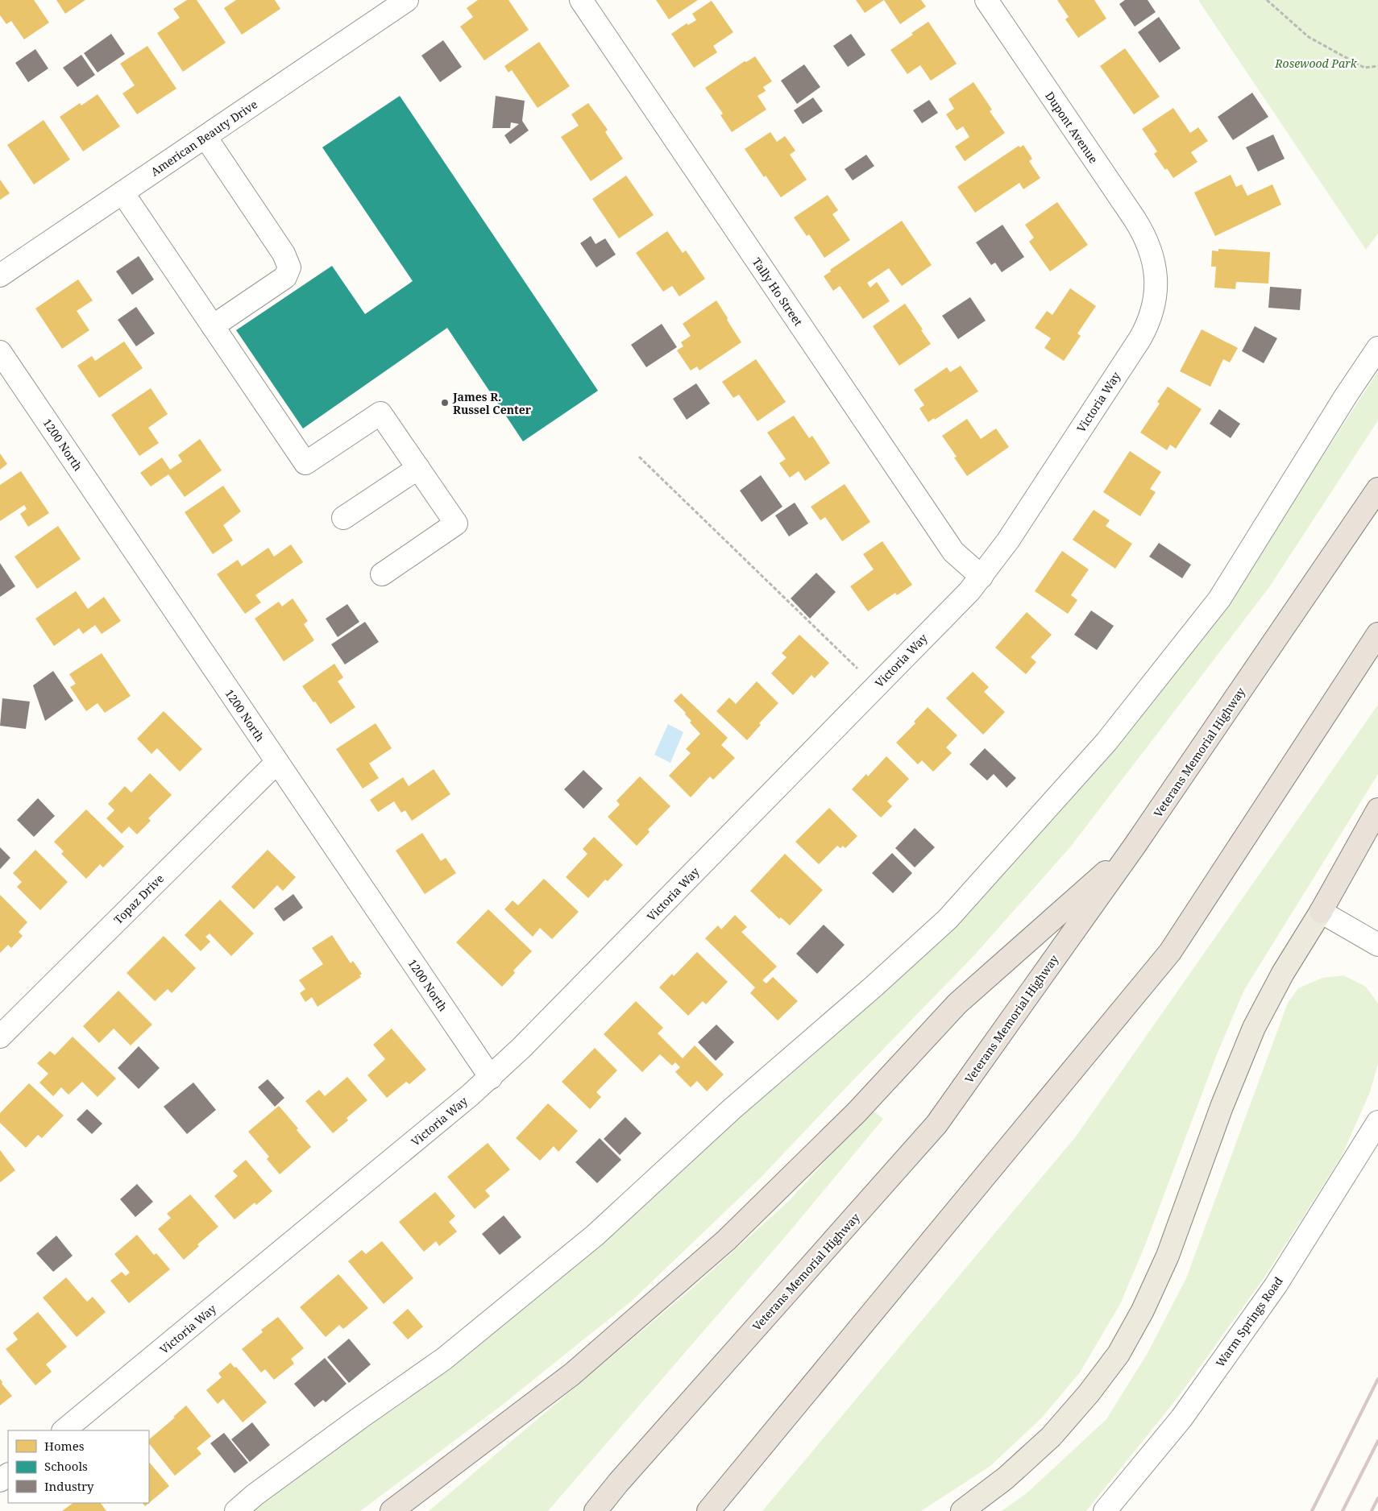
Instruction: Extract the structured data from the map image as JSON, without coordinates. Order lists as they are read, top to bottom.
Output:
{
  "streets": {
    "highway": ["Veterans Memorial Highway"],
    "street": [
      "Dupont Avenue",
      "American Beauty Drive",
      "Tally Ho Street",
      "Victoria Way",
      "1200 North",
      "Topaz Drive",
      "Warm Springs Road"
    ]
  },
  "crossings": [
    ["Dupont Avenue", "Victoria Way"],
    ["Tally Ho Street", "Victoria Way"],
    ["Victoria Way", "1200 North"],
    ["1200 North", "Topaz Drive"]
  ],
  "parks": ["Rosewood Park"],
  "places": ["James R. Russel Center"],
  "legend": ["Homes", "Schools", "Industry"]
}
